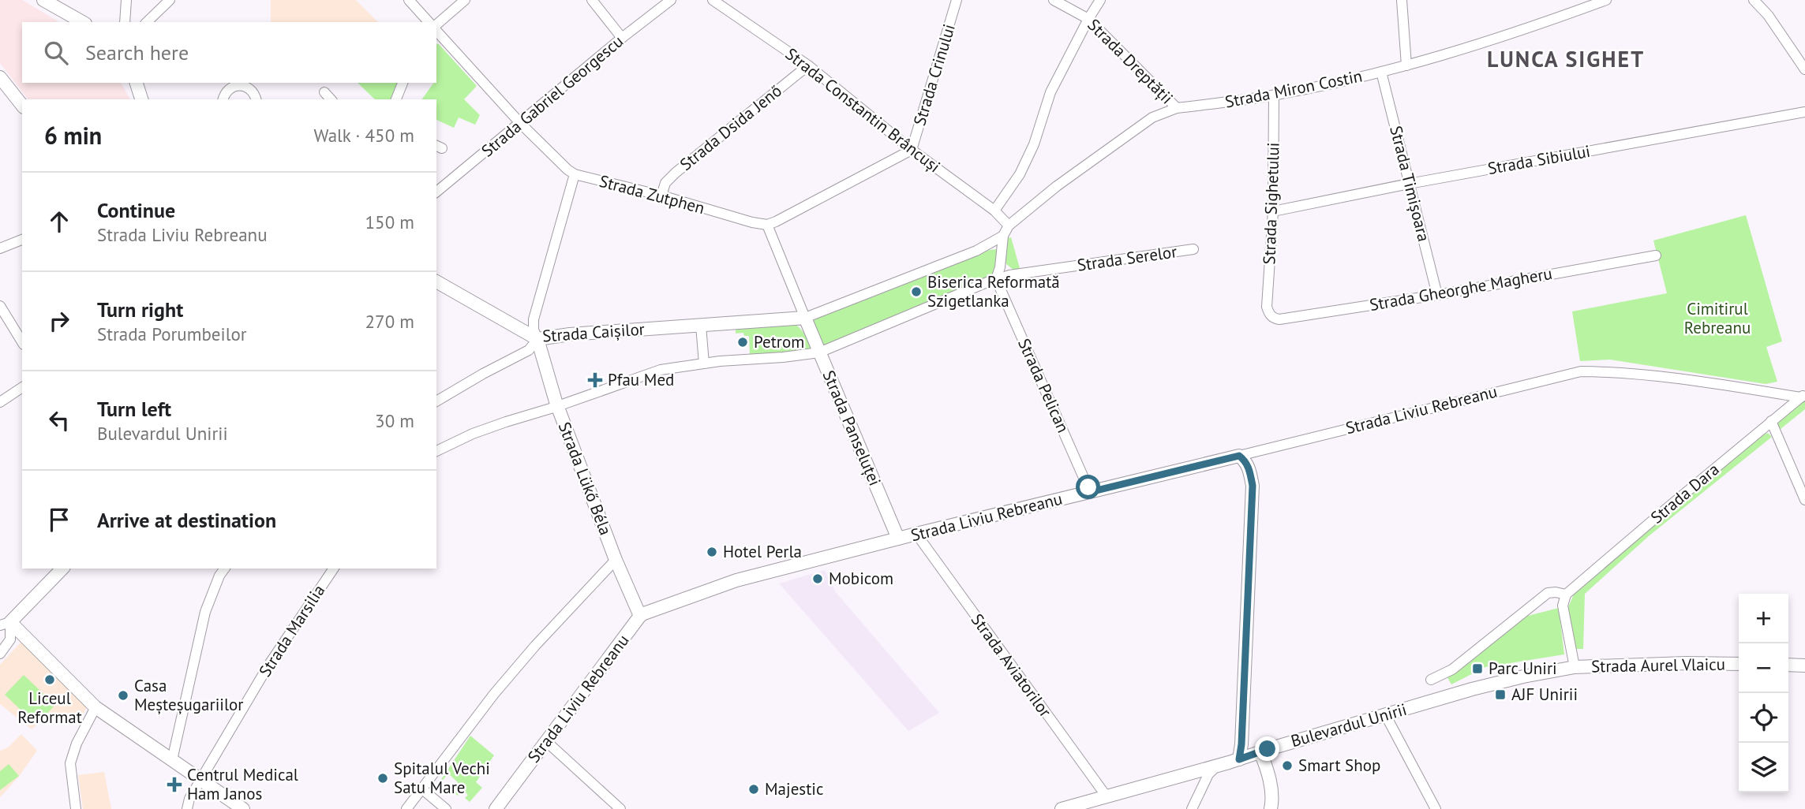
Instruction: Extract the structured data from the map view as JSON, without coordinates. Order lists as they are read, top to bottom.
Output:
{
  "streets": {
    "main road": [
      "Strada Caișilor",
      "Strada Liviu Rebreanu",
      "Strada Panseluței",
      "Strada Lükő Béla",
      "Strada Aurel Vlaicu",
      "Bulevardul Unirii"
    ],
    "street": [
      "Strada Dreptății",
      "Strada Crinului",
      "Strada Miron Costin",
      "Strada Gabriel Georgescu",
      "Strada Constantin Brâncuși",
      "Strada Dsida Jenő",
      "Strada Sibiului",
      "Strada Timișoara",
      "Strada Zutphen",
      "Strada Sighetului",
      "Strada Serelor",
      "Strada Gheorghe Magheru",
      "Strada Pelican",
      "Strada Dara",
      "Strada Marsilia",
      "Strada Aviatorilor"
    ]
  },
  "crossings": [
    ["Strada Dreptății", "Strada Miron Costin"],
    ["Strada Crinului", "Strada Constantin Brâncuși"],
    ["Strada Miron Costin", "Strada Constantin Brâncuși"],
    ["Strada Miron Costin", "Strada Timișoara"],
    ["Strada Miron Costin", "Strada Sighetului"],
    ["Strada Gabriel Georgescu", "Strada Zutphen"],
    ["Strada Constantin Brâncuși", "Strada Dsida Jenő"],
    ["Strada Dsida Jenő", "Strada Zutphen"],
    ["Strada Sibiului", "Strada Timișoara"],
    ["Strada Sibiului", "Strada Sighetului"],
    ["Strada Timișoara", "Strada Gheorghe Magheru"],
    ["Strada Sighetului", "Strada Gheorghe Magheru"],
    ["Strada Serelor", "Strada Pelican"],
    ["Strada Serelor", "Strada Panseluței"],
    ["Strada Caișilor", "Strada Panseluței"],
    ["Strada Caișilor", "Strada Lükő Béla"],
    ["Strada Pelican", "Strada Liviu Rebreanu"],
    ["Strada Liviu Rebreanu", "Strada Panseluței"],
    ["Strada Liviu Rebreanu", "Strada Lükő Béla"],
    ["Strada Liviu Rebreanu", "Strada Dara"],
    ["Strada Liviu Rebreanu", "Strada Aviatorilor"],
    ["Strada Aviatorilor", "Bulevardul Unirii"],
    ["Strada Aurel Vlaicu", "Bulevardul Unirii"]
  ],
  "districts": ["LUNCA SIGHET"],
  "parks": ["Cimitirul Rebreanu"],
  "places": {
    "other": [
      "Biserica Reformată Szigetlanka",
      "Petrom",
      "Hotel Perla",
      "Mobicom",
      "Liceul Reformat",
      "Casa Meșteșugariilor",
      "Smart Shop",
      "Spitalul Vechi Satu Mare",
      "Majestic"
    ],
    "health": ["Pfau Med", "Centrul Medical Ham Janos"],
    "transit": ["Parc Uniri", "AJF Unirii"]
  },
  "page": {
    "search": "Search here",
    "heading": ["6 min", "Walk · 450 m"],
    "list": [
      ["Continue", "Strada Liviu Rebreanu", "150 m"],
      ["Turn right", "Strada Porumbeilor", "270 m"],
      ["Turn left", "Bulevardul Unirii", "30 m"],
      "Arrive at destination"
    ],
    "map_buttons": ["+", "−"]
  }
}
